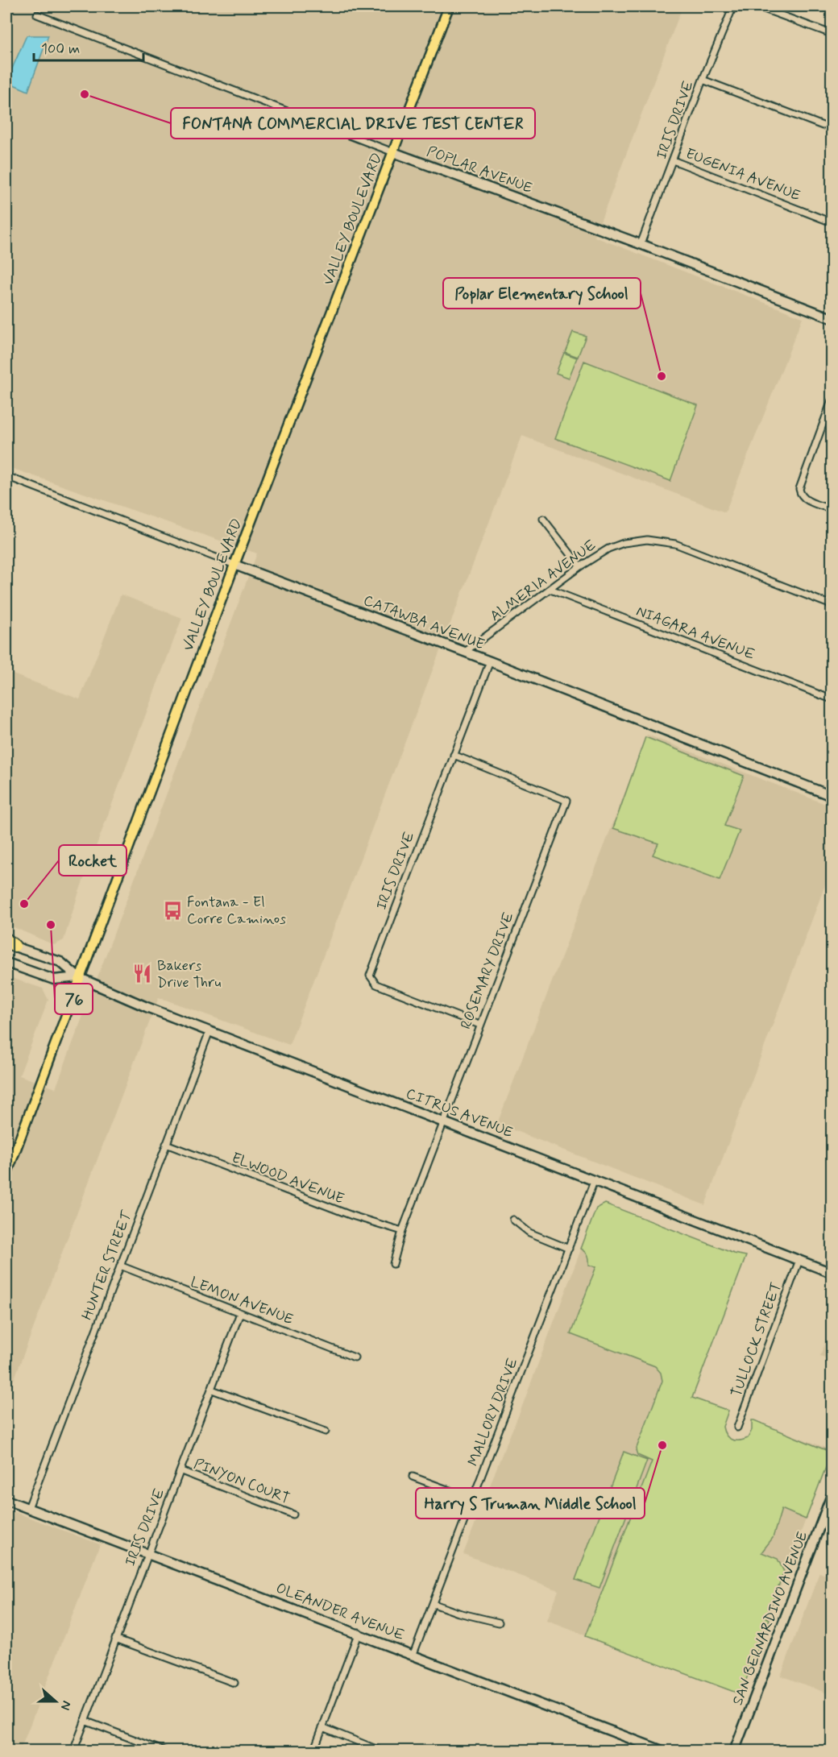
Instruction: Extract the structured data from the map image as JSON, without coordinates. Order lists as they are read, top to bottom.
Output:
{
  "streets": {
    "main road": ["VALLEY BOULEVARD"],
    "street": [
      "IRIS DRIVE",
      "POPLAR AVENUE",
      "EUGENIA AVENUE",
      "ALMERIA AVENUE",
      "CATAWBA AVENUE",
      "NIAGARA AVENUE",
      "ROSEMARY DRIVE",
      "CITRUS AVENUE",
      "ELWOOD AVENUE",
      "HUNTER STREET",
      "LEMON AVENUE",
      "TULLOCK STREET",
      "MALLORY DRIVE",
      "PINYON COURT",
      "OLEANDER AVENUE",
      "SAN BERNARDINO AVENUE"
    ]
  },
  "crossings": [
    ["IRIS DRIVE", "POPLAR AVENUE"],
    ["IRIS DRIVE", "EUGENIA AVENUE"],
    ["IRIS DRIVE", "CATAWBA AVENUE"],
    ["IRIS DRIVE", "ROSEMARY DRIVE"],
    ["IRIS DRIVE", "LEMON AVENUE"],
    ["IRIS DRIVE", "PINYON COURT"],
    ["IRIS DRIVE", "OLEANDER AVENUE"],
    ["POPLAR AVENUE", "VALLEY BOULEVARD"],
    ["VALLEY BOULEVARD", "CATAWBA AVENUE"],
    ["VALLEY BOULEVARD", "CITRUS AVENUE"],
    ["ALMERIA AVENUE", "CATAWBA AVENUE"],
    ["ALMERIA AVENUE", "NIAGARA AVENUE"],
    ["ROSEMARY DRIVE", "CITRUS AVENUE"],
    ["ROSEMARY DRIVE", "ELWOOD AVENUE"],
    ["CITRUS AVENUE", "HUNTER STREET"],
    ["CITRUS AVENUE", "TULLOCK STREET"],
    ["CITRUS AVENUE", "MALLORY DRIVE"],
    ["ELWOOD AVENUE", "HUNTER STREET"],
    ["HUNTER STREET", "LEMON AVENUE"],
    ["HUNTER STREET", "OLEANDER AVENUE"],
    ["MALLORY DRIVE", "OLEANDER AVENUE"]
  ],
  "places": {
    "other": [
      "FONTANA COMMERCIAL DRIVE TEST CENTER",
      "Poplar Elementary School",
      "Rocket",
      "76",
      "Harry S Truman Middle School"
    ],
    "bus stop": ["Fontana - El Corre Caminos"],
    "restaurant": ["Bakers Drive Thru"]
  },
  "scale_bar": "100 m",
  "north": "right"
}
